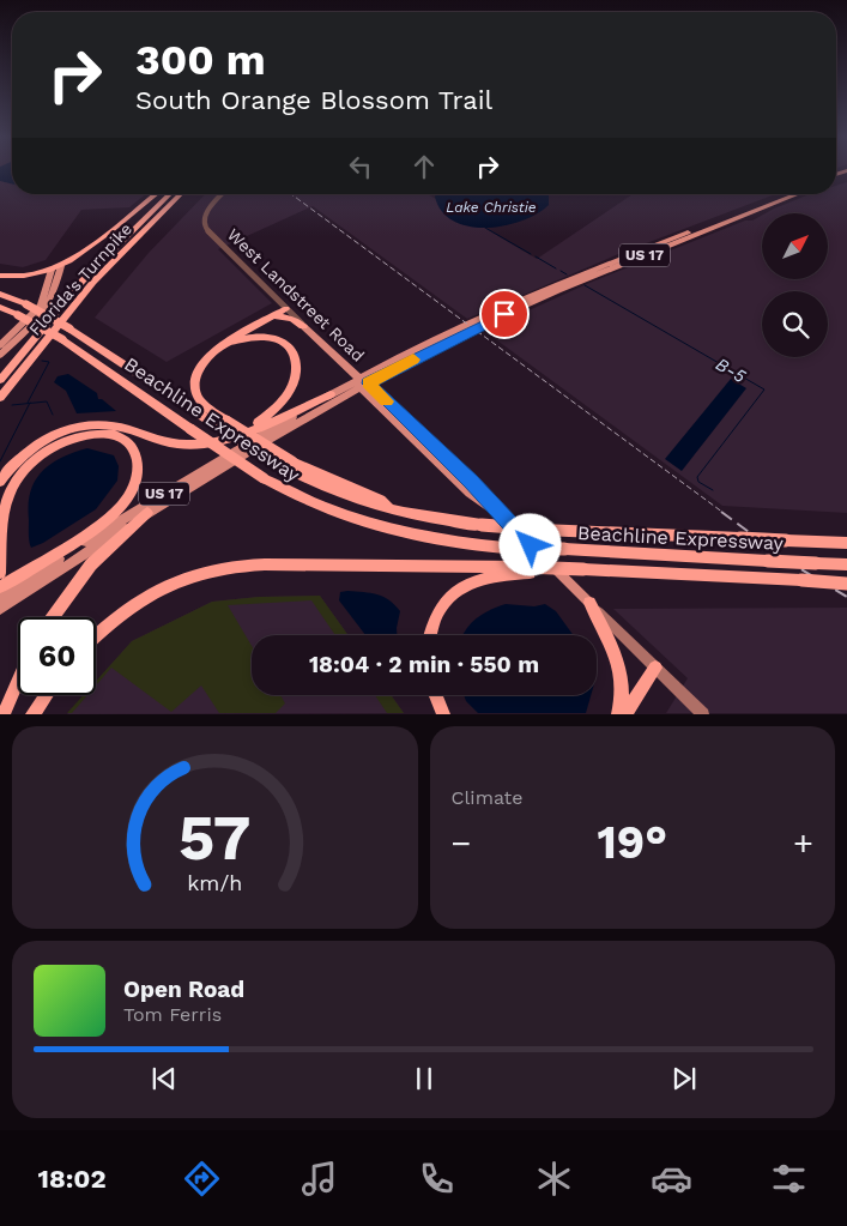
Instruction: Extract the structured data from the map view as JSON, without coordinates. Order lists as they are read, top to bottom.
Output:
{
  "streets": {
    "highway": ["Florida's Turnpike", "Beachline Expressway"],
    "main road": ["US 17", "West Landstreet Road"]
  },
  "crossings": [
    ["US 17", "West Landstreet Road"]
  ],
  "water": ["Lake Christie", "B-5"],
  "north": "top right",
  "page": {
    "turn": ["300 m", "South Orange Blossom Trail"],
    "limit": "60",
    "trip": "18:04 · 2 min · 550 m",
    "tile": "Climate",
    "heat": ["−", "19°", "+"],
    "song": ["Open Road", "Tom Ferris"],
    "tabs": "18:02",
    "gauge": ["57", "km/h"]
  }
}
